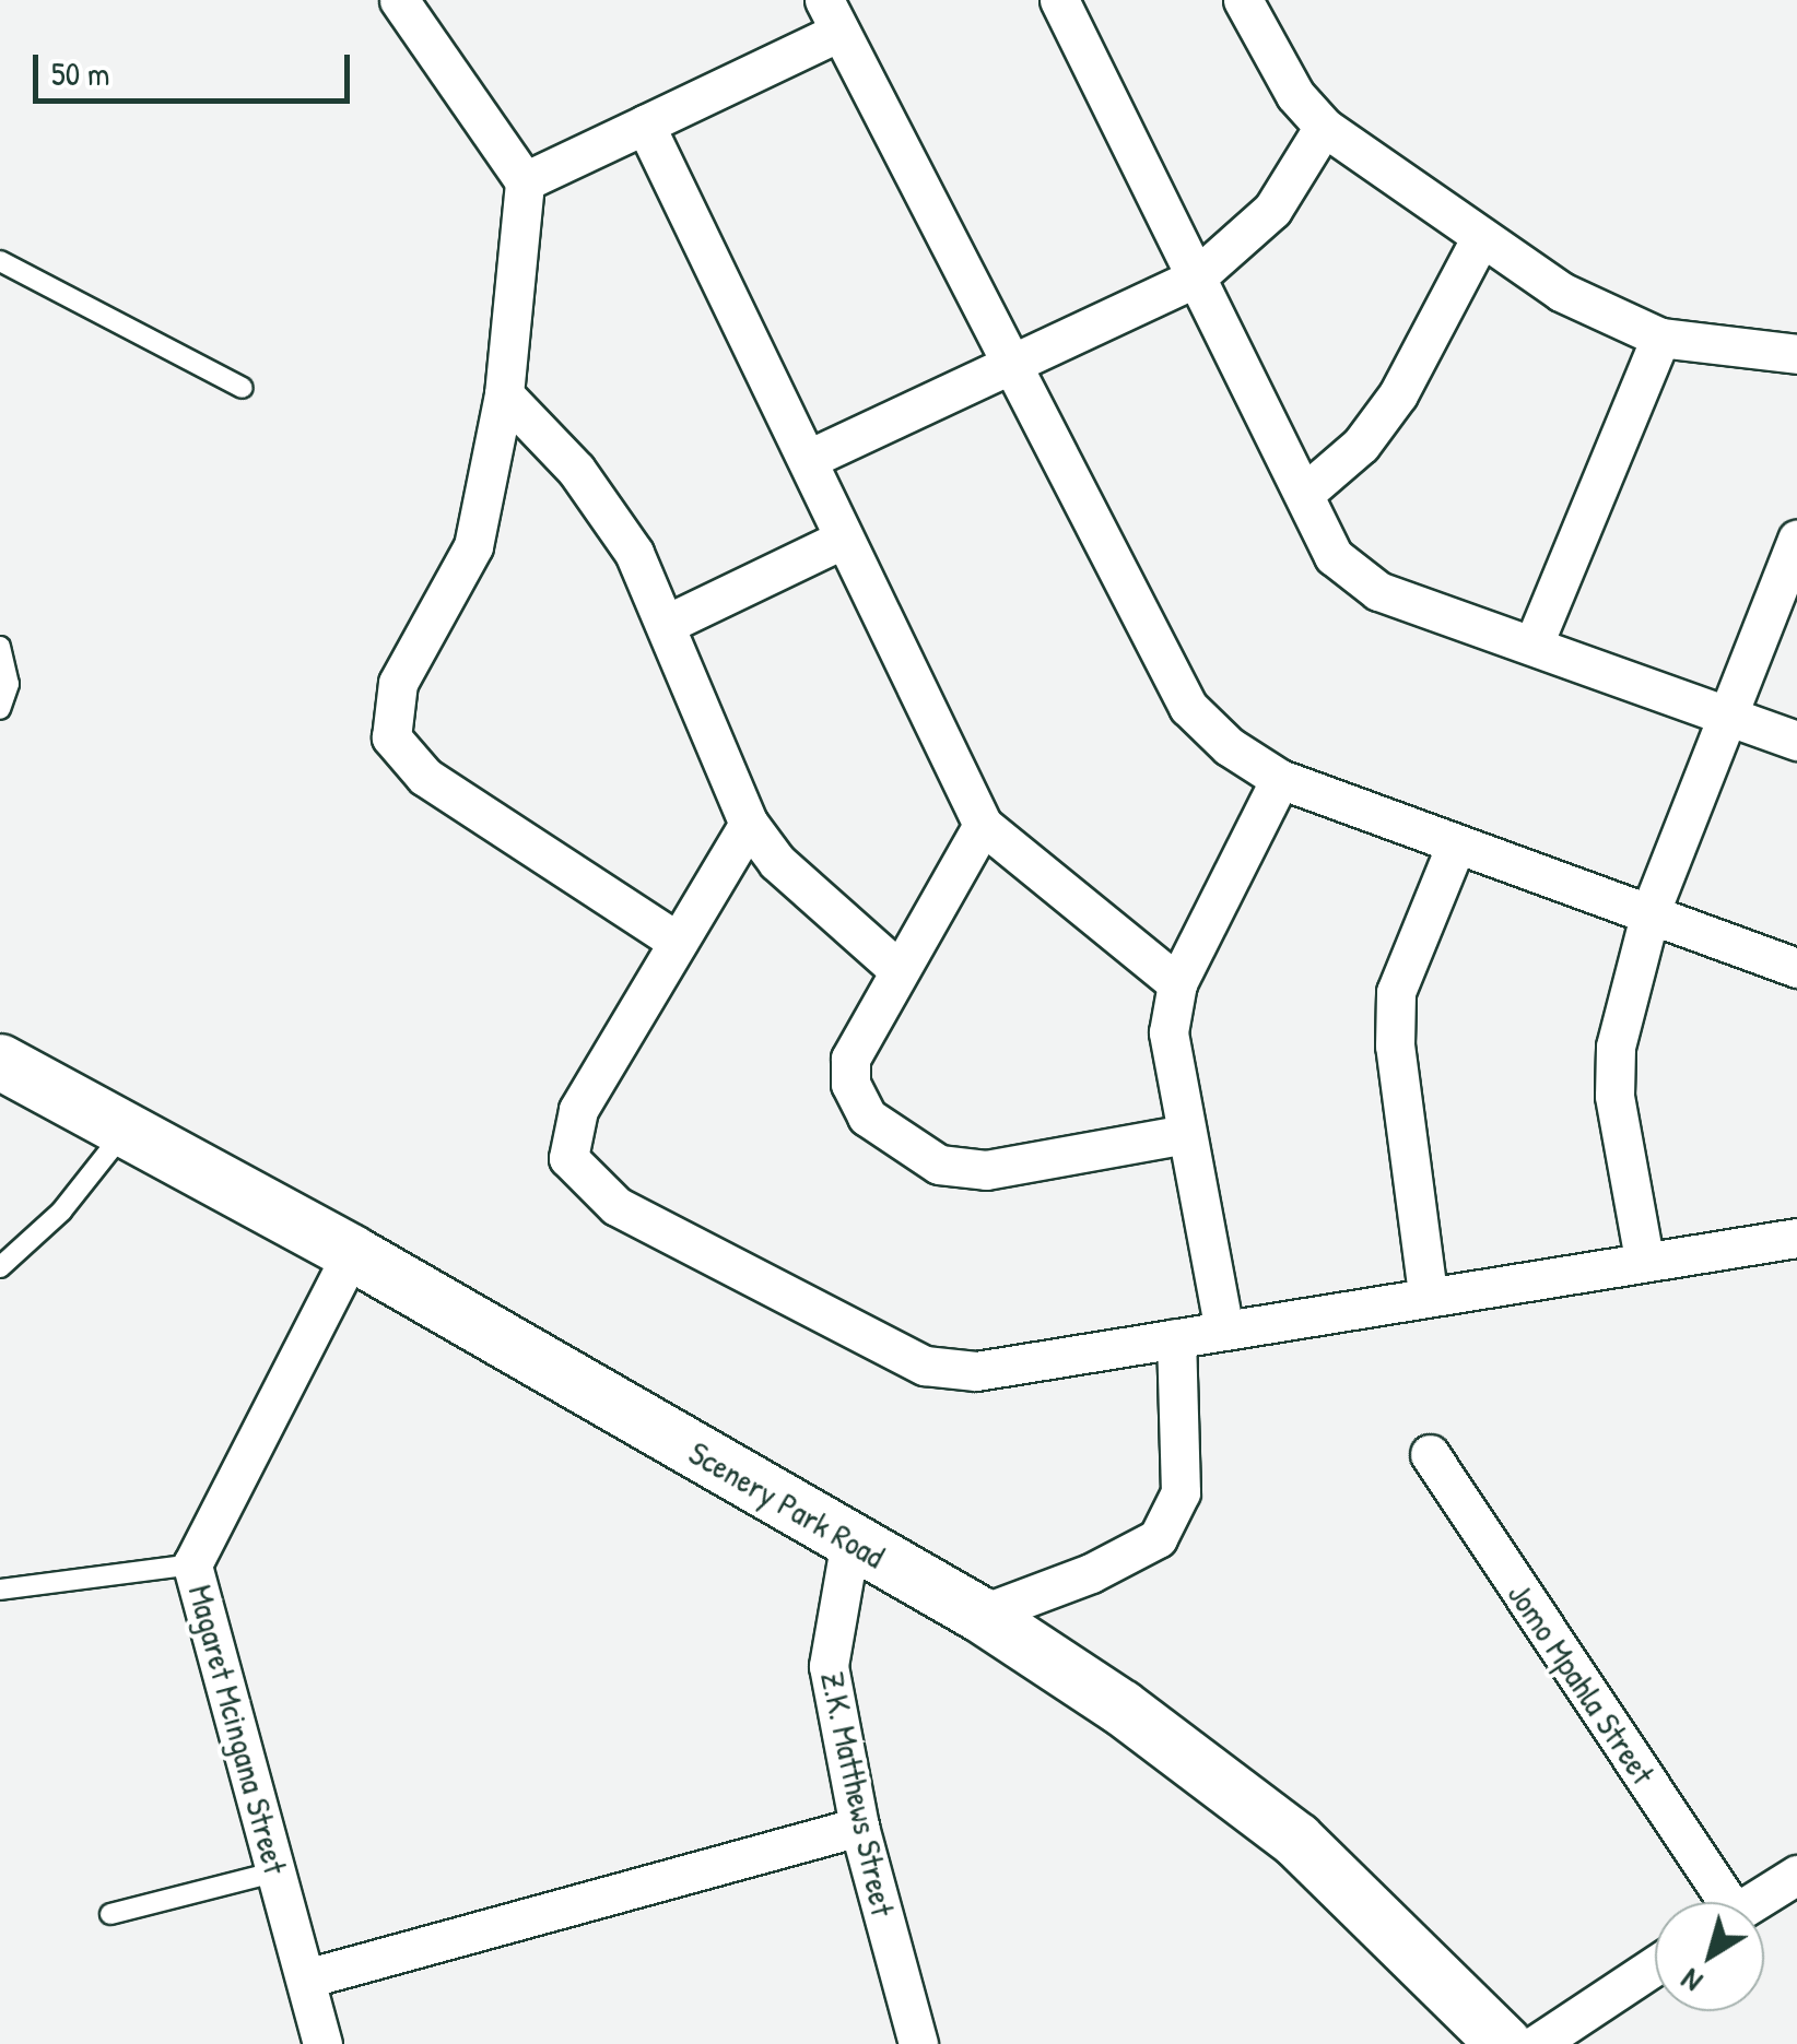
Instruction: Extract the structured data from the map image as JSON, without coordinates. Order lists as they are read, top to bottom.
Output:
{
  "streets": {
    "street": [
      "Scenery Park Road",
      "Jomo Mpahla Street",
      "Magaret Mcingana Street",
      "Z.K. Matthews Street"
    ]
  },
  "crossings": [
    ["Scenery Park Road", "Magaret Mcingana Street"],
    ["Scenery Park Road", "Z.K. Matthews Street"]
  ],
  "scale_bar": "50 m",
  "north": "bottom left"
}
